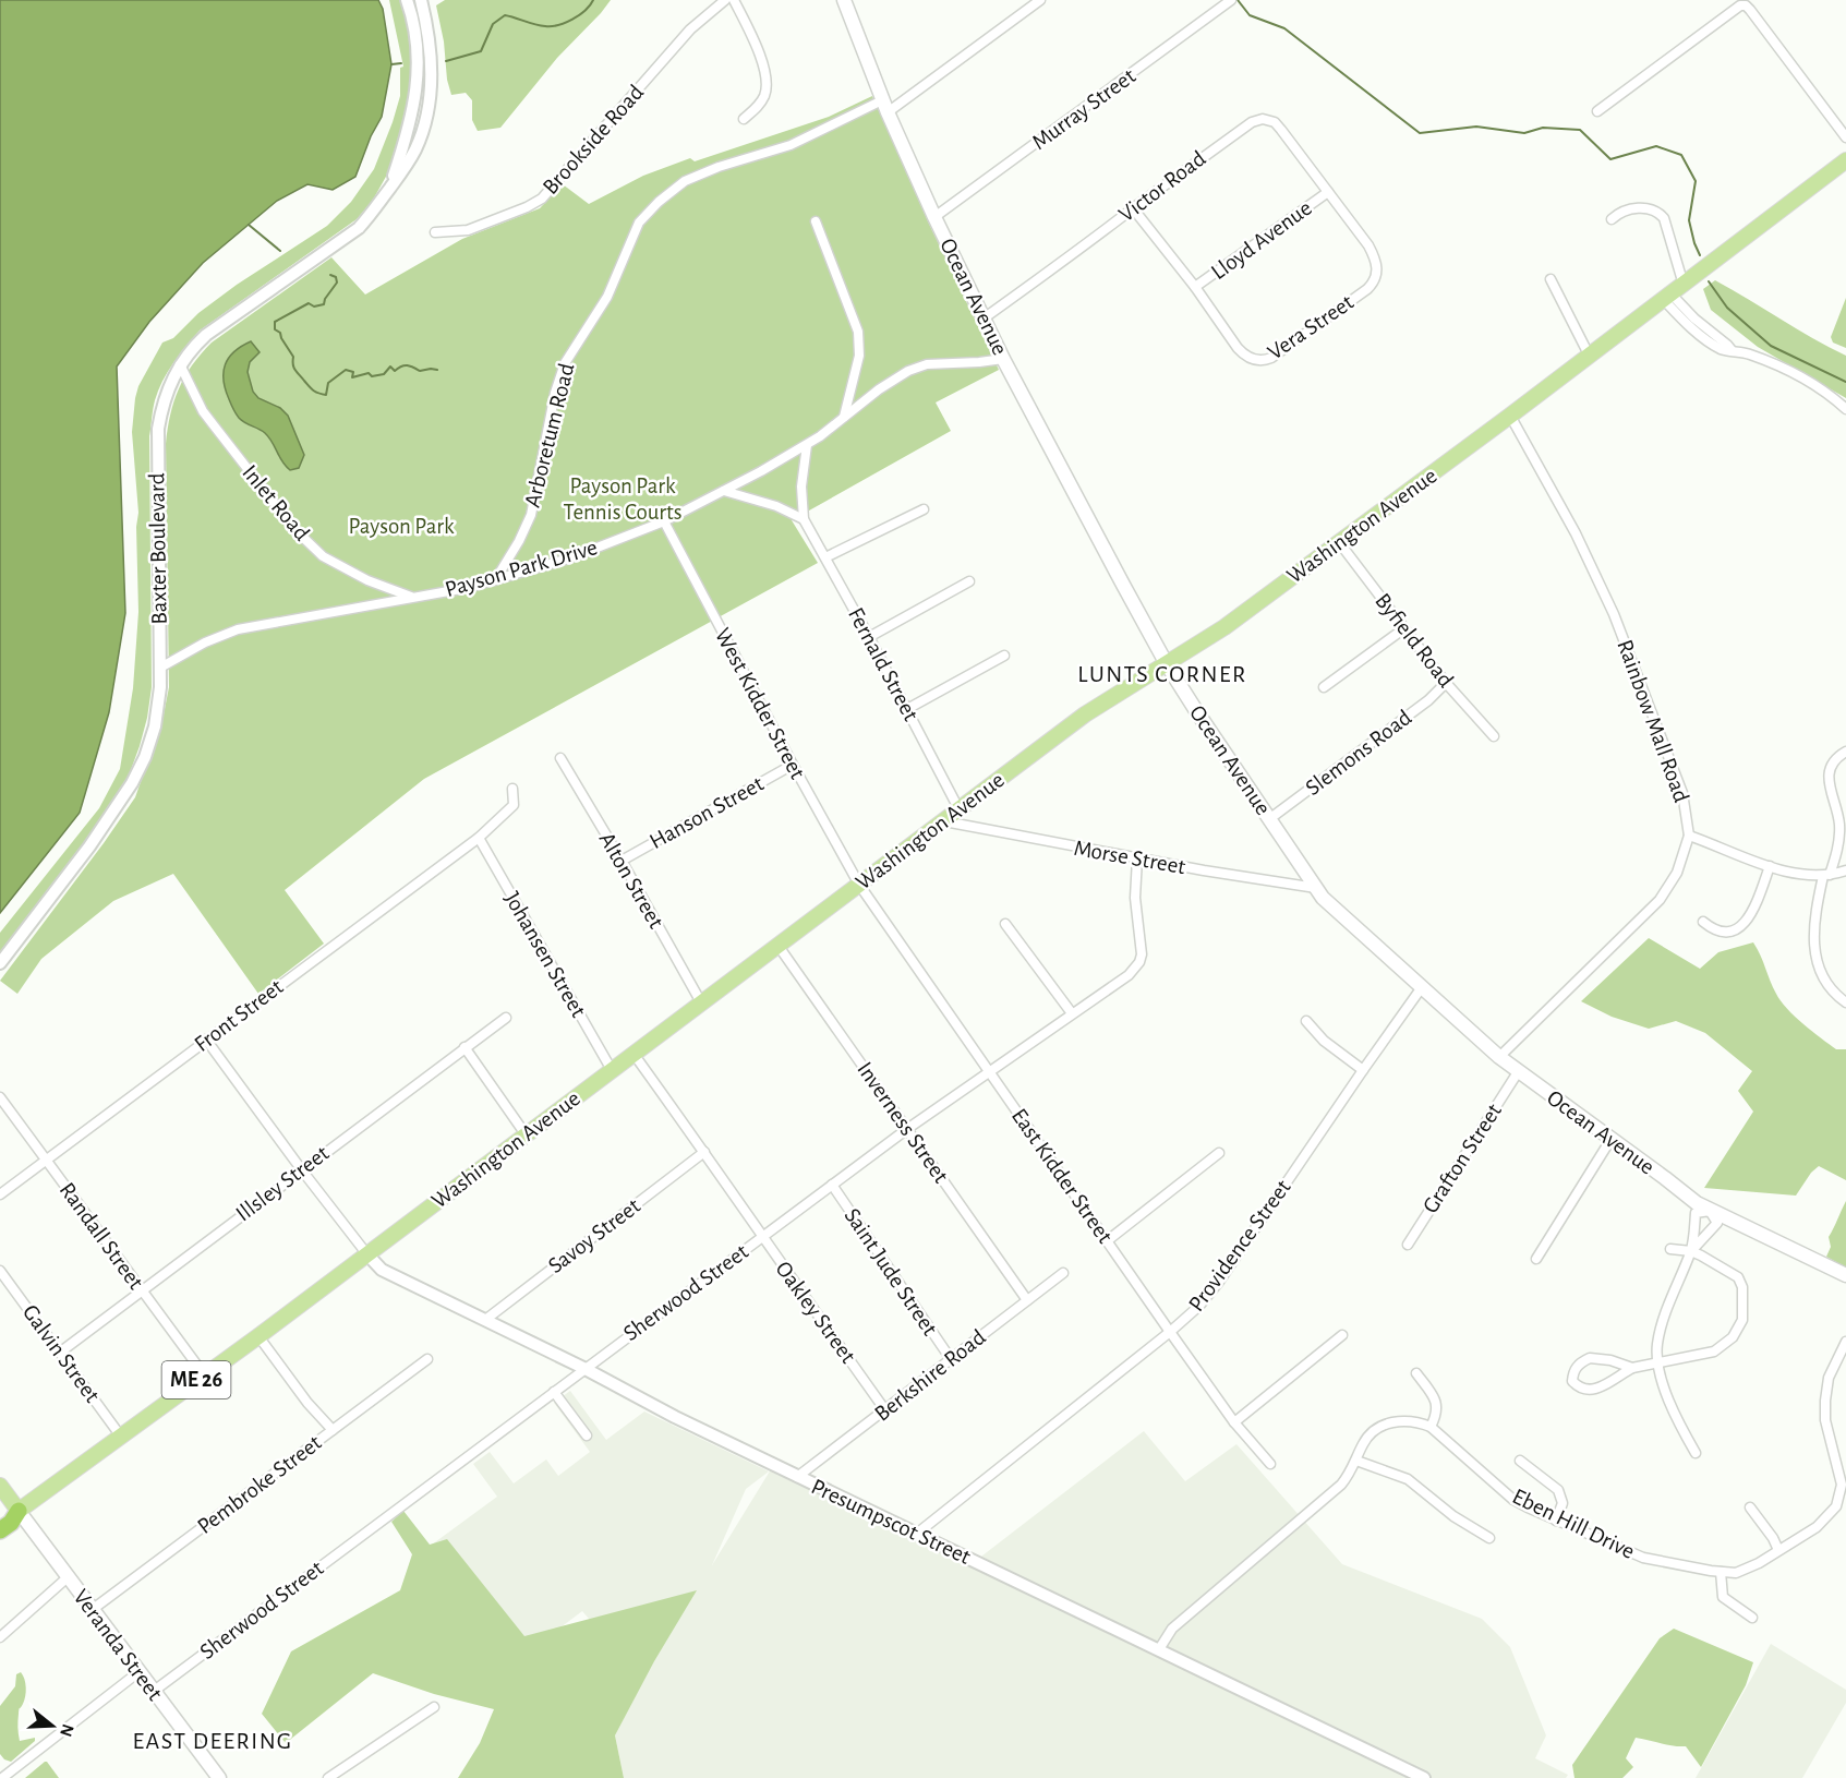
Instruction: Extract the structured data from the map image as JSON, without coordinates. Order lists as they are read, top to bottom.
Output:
{
  "streets": {
    "highway": ["ME 26"],
    "main road": ["Ocean Avenue", "Washington Avenue", "Veranda Street"],
    "street": [
      "Murray Street",
      "Brookside Road",
      "Victor Road",
      "Lloyd Avenue",
      "Vera Street",
      "Arboretum Road",
      "Inlet Road",
      "Baxter Boulevard",
      "Payson Park Drive",
      "Byfield Road",
      "Fernald Street",
      "West Kidder Street",
      "Rainbow Mall Road",
      "Slemons Road",
      "Hanson Street",
      "Morse Street",
      "Alton Street",
      "Johansen Street",
      "Front Street",
      "Inverness Street",
      "Grafton Street",
      "East Kidder Street",
      "Illsley Street",
      "Randall Street",
      "Savoy Street",
      "Providence Street",
      "Saint Jude Street",
      "Sherwood Street",
      "Oakley Street",
      "Galvin Street",
      "Berkshire Road",
      "Pembroke Street",
      "Presumpscot Street",
      "Eben Hill Drive"
    ]
  },
  "crossings": [
    ["Murray Street", "Ocean Avenue"],
    ["Victor Road", "Lloyd Avenue"],
    ["Victor Road", "Ocean Avenue"],
    ["Victor Road", "Vera Street"],
    ["Lloyd Avenue", "Vera Street"],
    ["Ocean Avenue", "Arboretum Road"],
    ["Ocean Avenue", "Washington Avenue"],
    ["Ocean Avenue", "Payson Park Drive"],
    ["Ocean Avenue", "Rainbow Mall Road"],
    ["Ocean Avenue", "Slemons Road"],
    ["Ocean Avenue", "Morse Street"],
    ["Ocean Avenue", "Grafton Street"],
    ["Ocean Avenue", "Providence Street"],
    ["Arboretum Road", "Payson Park Drive"],
    ["Inlet Road", "Baxter Boulevard"],
    ["Inlet Road", "Payson Park Drive"],
    ["Washington Avenue", "Byfield Road"],
    ["Washington Avenue", "Fernald Street"],
    ["Washington Avenue", "West Kidder Street"],
    ["Washington Avenue", "Rainbow Mall Road"],
    ["Washington Avenue", "Morse Street"],
    ["Washington Avenue", "Alton Street"],
    ["Washington Avenue", "Johansen Street"],
    ["Washington Avenue", "Inverness Street"],
    ["Washington Avenue", "East Kidder Street"],
    ["Washington Avenue", "Randall Street"],
    ["Washington Avenue", "Oakley Street"],
    ["Washington Avenue", "Galvin Street"],
    ["Washington Avenue", "ME 26"],
    ["Washington Avenue", "Presumpscot Street"],
    ["Washington Avenue", "Veranda Street"],
    ["Baxter Boulevard", "Payson Park Drive"],
    ["Payson Park Drive", "Fernald Street"],
    ["Payson Park Drive", "West Kidder Street"],
    ["Byfield Road", "Slemons Road"],
    ["West Kidder Street", "Hanson Street"],
    ["West Kidder Street", "East Kidder Street"],
    ["Hanson Street", "Alton Street"],
    ["Morse Street", "Sherwood Street"],
    ["Johansen Street", "Front Street"],
    ["Front Street", "Randall Street"],
    ["Inverness Street", "Sherwood Street"],
    ["Inverness Street", "Berkshire Road"],
    ["East Kidder Street", "Providence Street"],
    ["East Kidder Street", "Sherwood Street"],
    ["Illsley Street", "Randall Street"],
    ["Illsley Street", "Galvin Street"],
    ["Savoy Street", "Oakley Street"],
    ["Savoy Street", "Presumpscot Street"],
    ["Providence Street", "Presumpscot Street"],
    ["Saint Jude Street", "Sherwood Street"],
    ["Saint Jude Street", "Berkshire Road"],
    ["Sherwood Street", "Oakley Street"],
    ["Sherwood Street", "Presumpscot Street"],
    ["Sherwood Street", "Veranda Street"],
    ["Oakley Street", "Berkshire Road"],
    ["Berkshire Road", "Presumpscot Street"],
    ["ME 26", "Veranda Street"],
    ["Pembroke Street", "Veranda Street"]
  ],
  "districts": ["LUNTS CORNER", "EAST DEERING"],
  "parks": ["Payson Park Tennis Courts", "Payson Park"],
  "north": "right"
}
